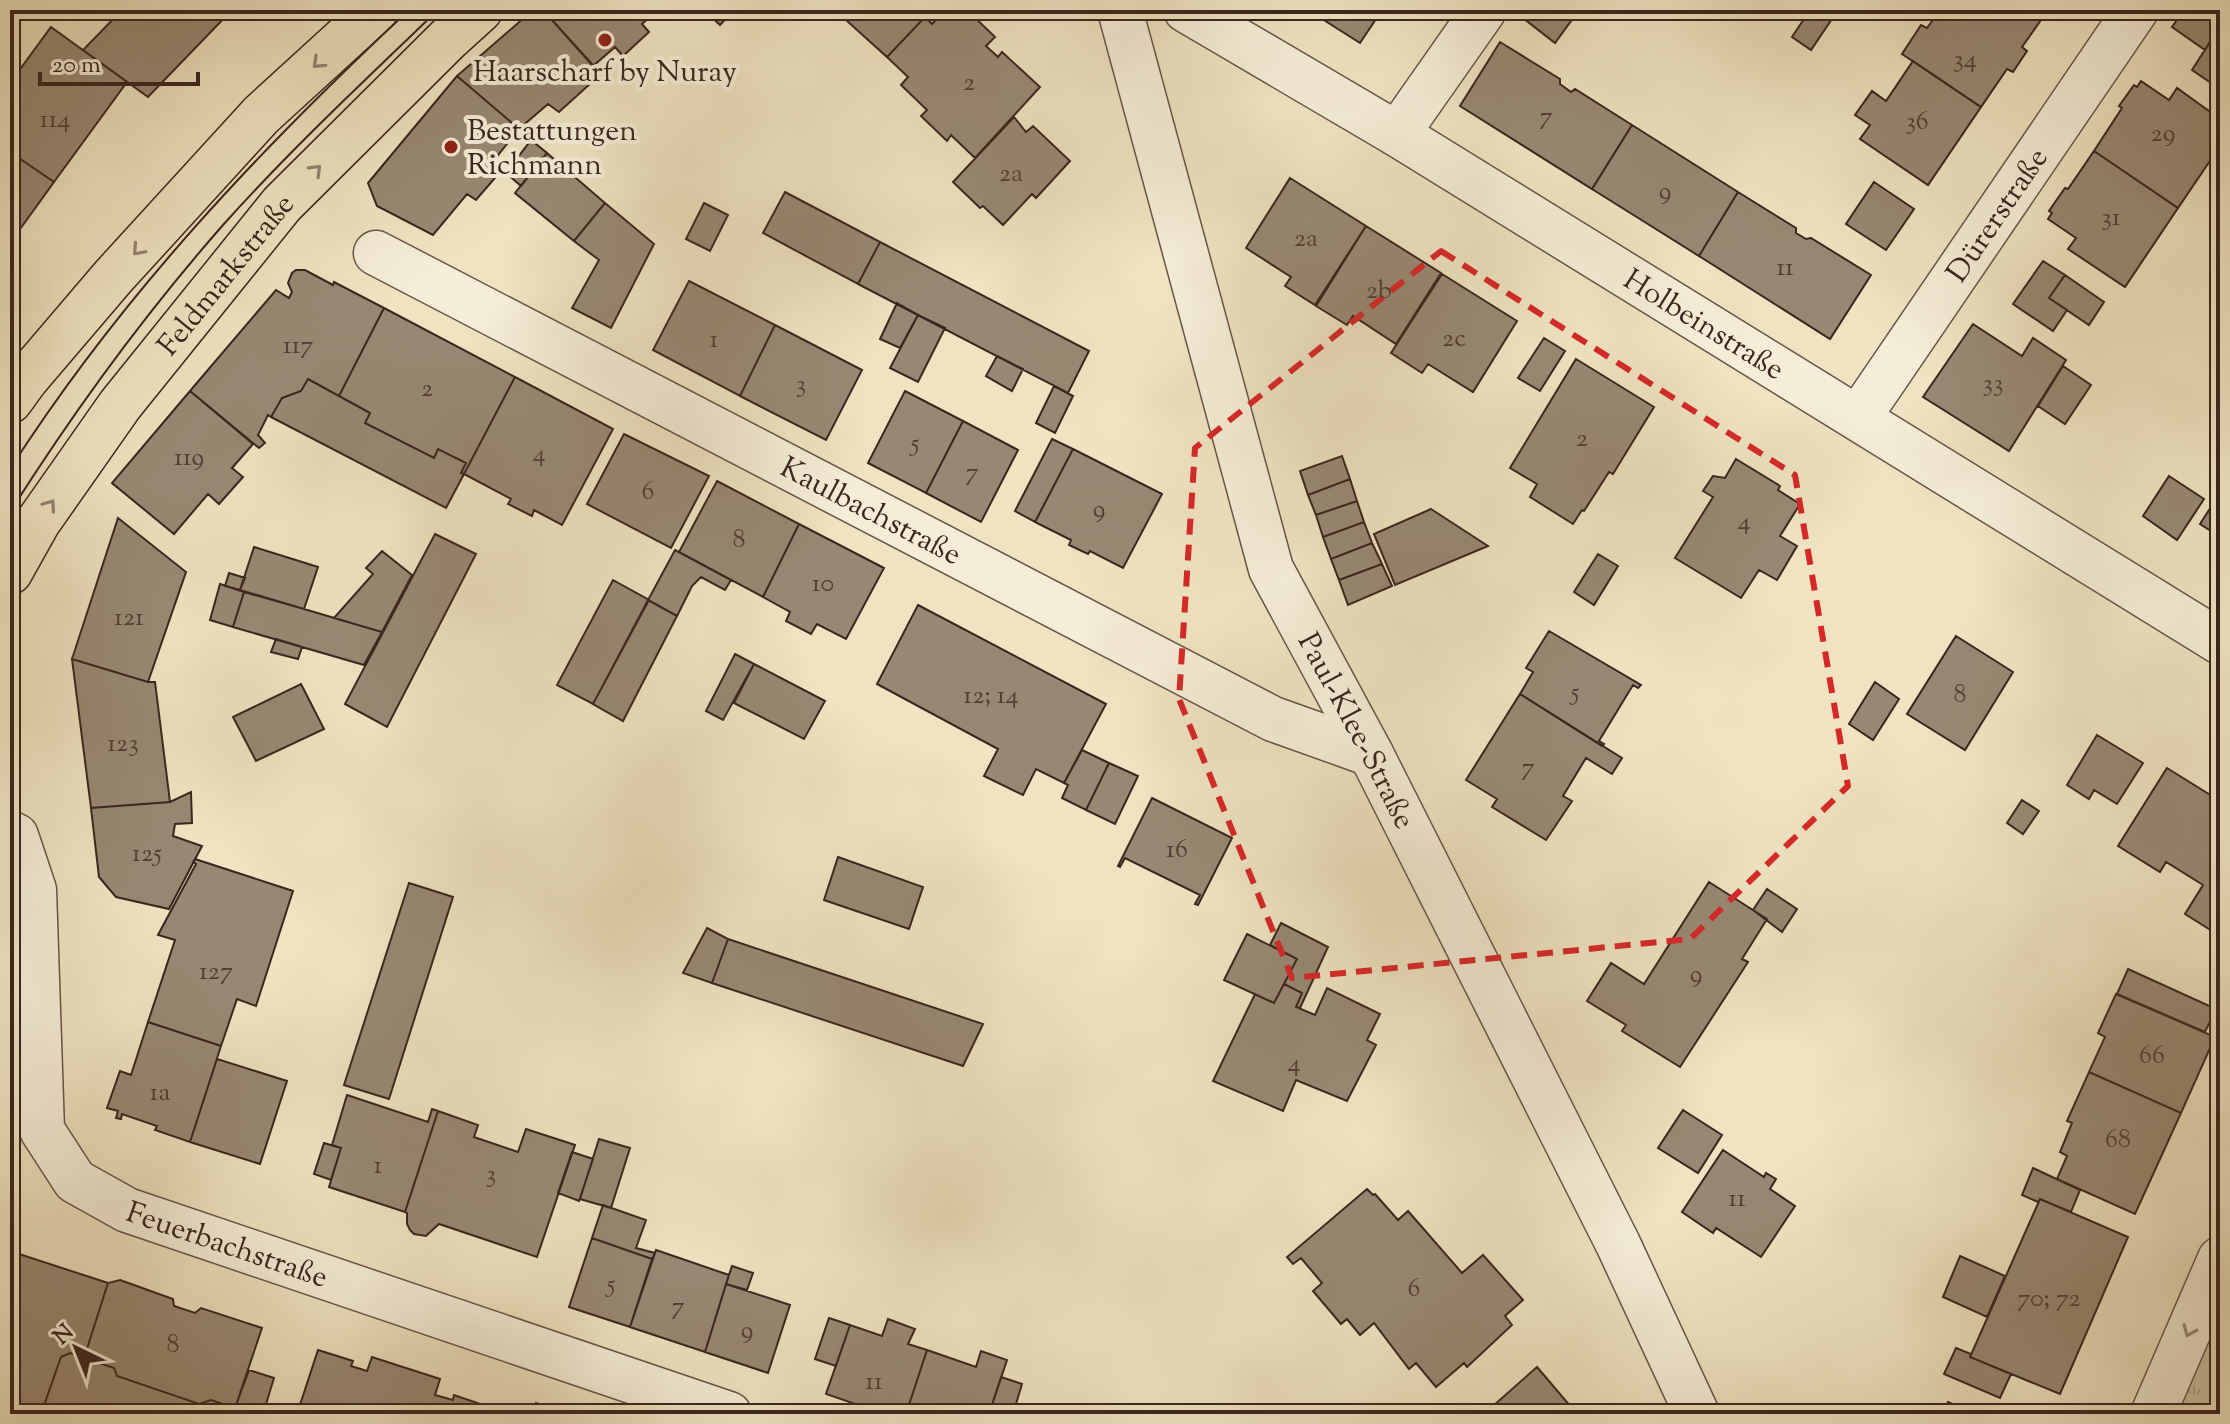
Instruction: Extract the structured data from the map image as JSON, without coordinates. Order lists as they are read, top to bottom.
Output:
{
  "streets": {
    "main road": ["Feldmarkstraße"],
    "street": [
      "Dürerstraße",
      "Holbeinstraße",
      "Kaulbachstraße",
      "Paul-Klee-Straße",
      "Feuerbachstraße"
    ]
  },
  "crossings": [
    ["Dürerstraße", "Holbeinstraße"],
    ["Kaulbachstraße", "Paul-Klee-Straße"]
  ],
  "places": ["Haarscharf by Nuray", "Bestattungen Richmann"],
  "house_numbers": [
    "34",
    "2",
    "7",
    "114",
    "36",
    "29",
    "2a",
    "9",
    "31",
    "2a",
    "11",
    "2b",
    "2c",
    "1",
    "117",
    "33",
    "3",
    "2",
    "2",
    "5",
    "4",
    "119",
    "7",
    "6",
    "9",
    "4",
    "8",
    "10",
    "121",
    "5",
    "8",
    "12; 14",
    "123",
    "7",
    "16",
    "125",
    "127",
    "9",
    "66",
    "4",
    "1a",
    "68",
    "1",
    "3",
    "11",
    "5",
    "6",
    "70; 72",
    "7",
    "9",
    "8",
    "11"
  ],
  "scale_bar": "20 m",
  "north": "top left"
}
